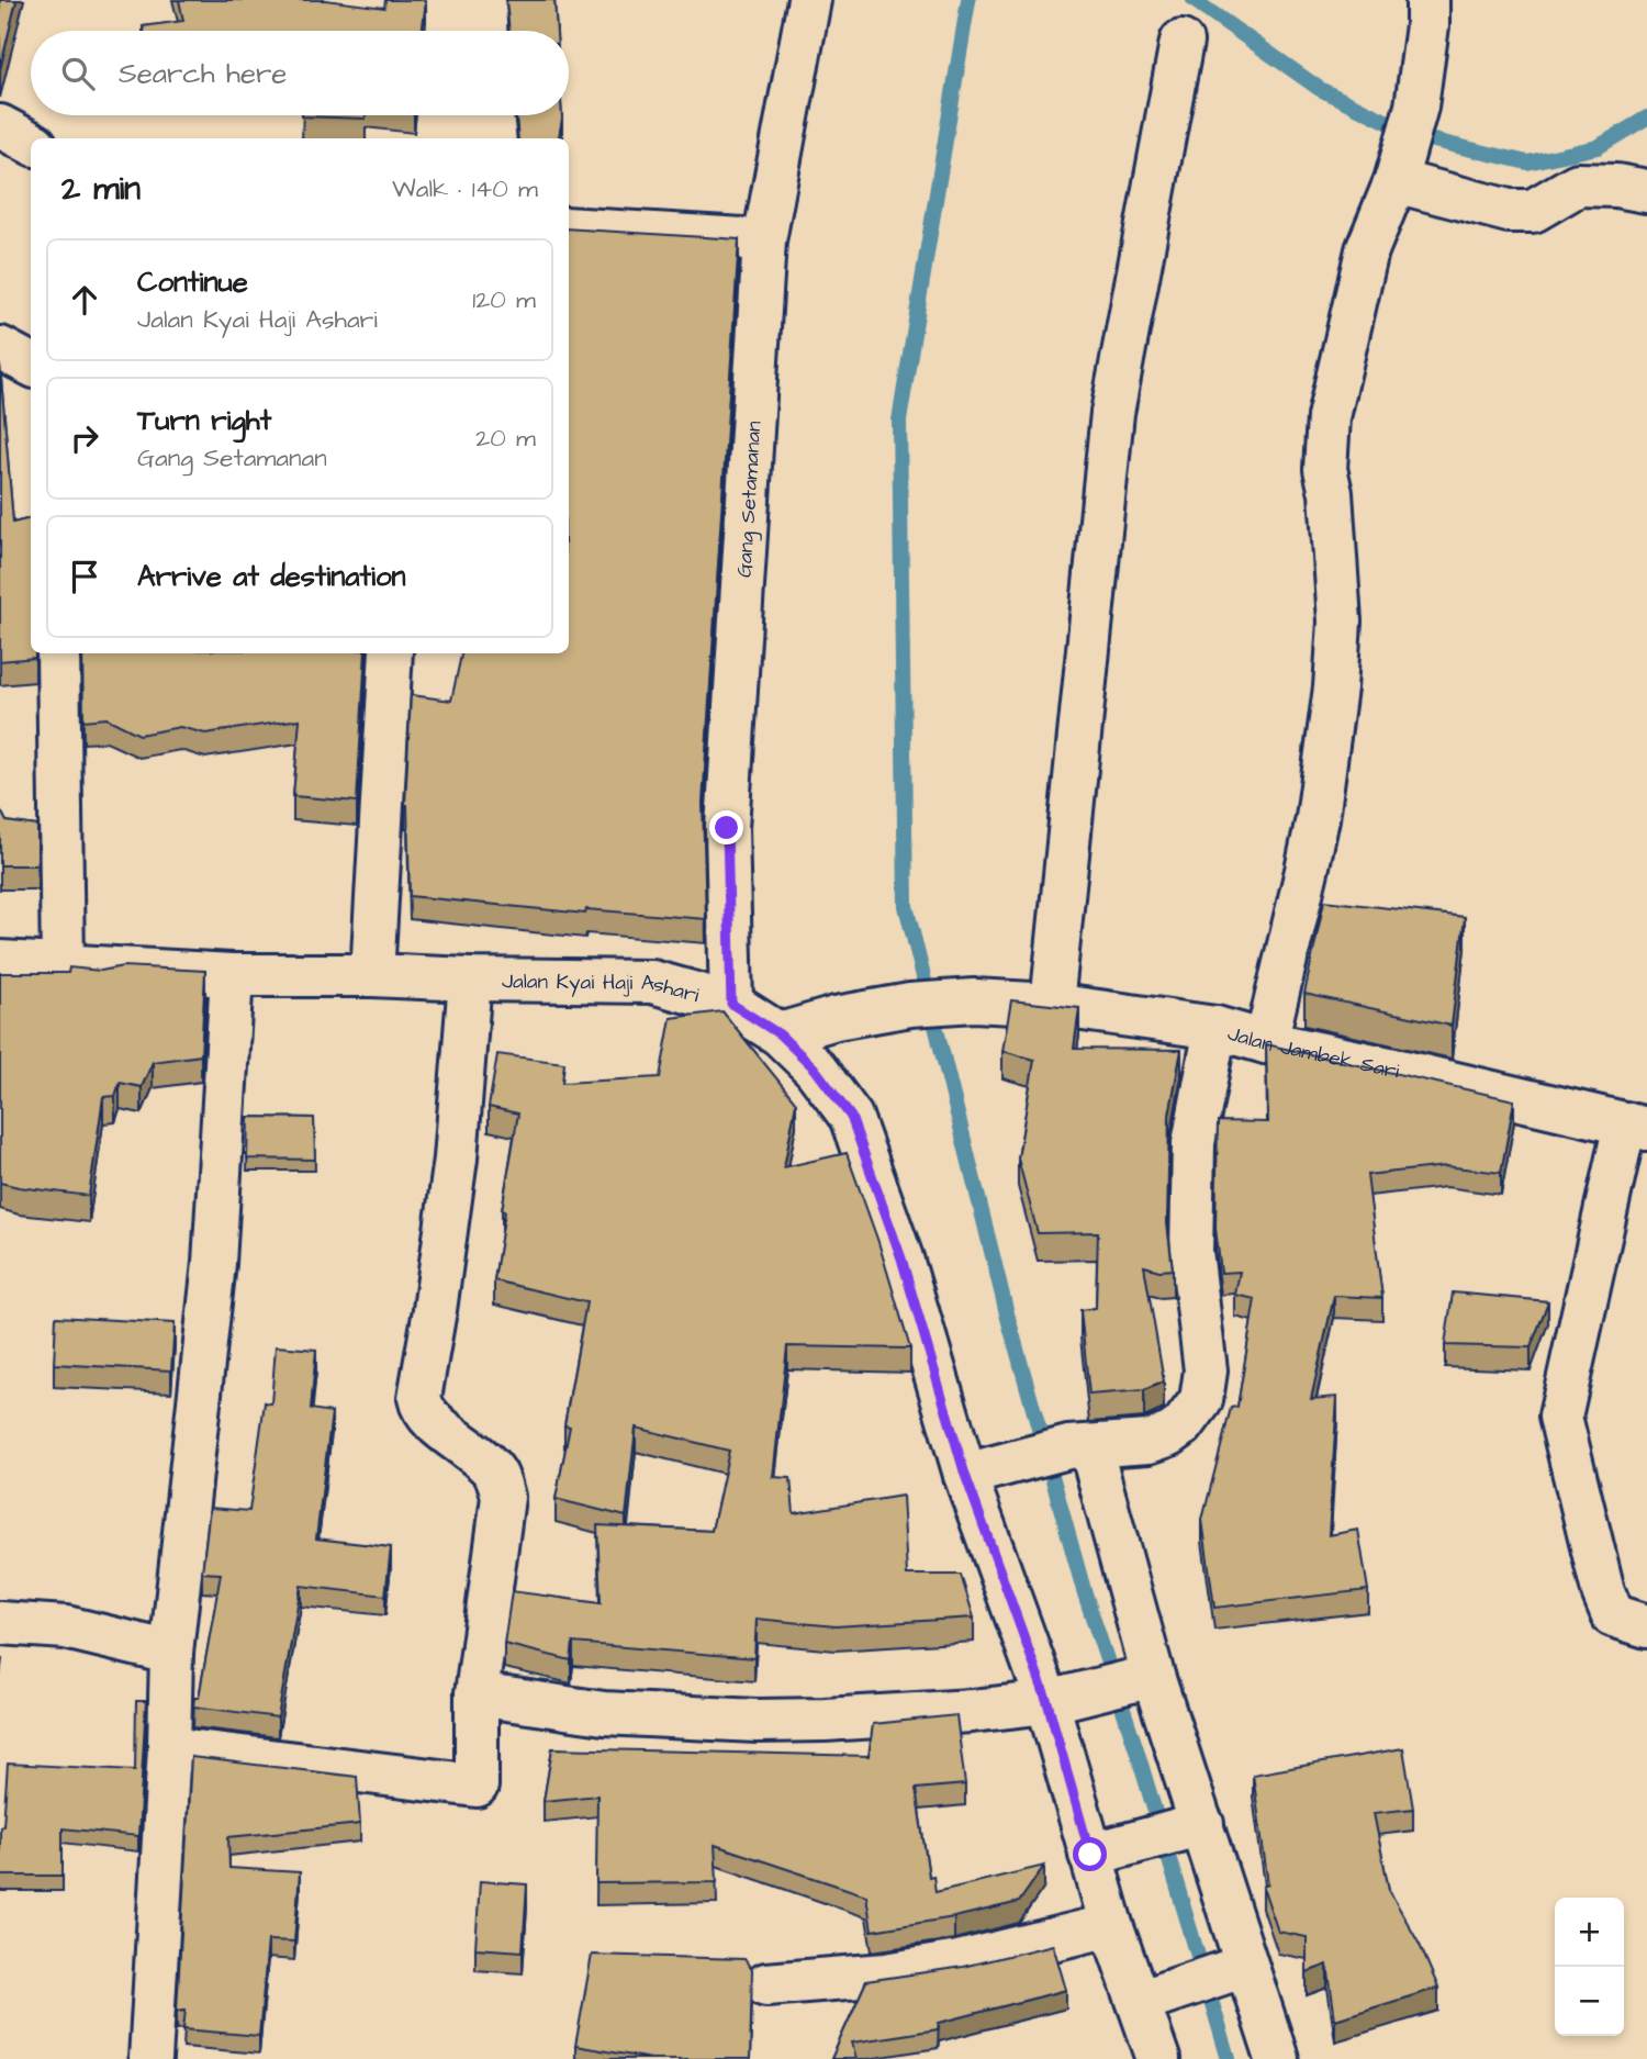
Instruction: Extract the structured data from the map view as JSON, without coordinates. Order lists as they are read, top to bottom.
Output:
{
  "streets": {
    "street": ["Gang Setamanan", "Jalan Kyai Haji Ashari", "Jalan Jambek Sari"]
  },
  "crossings": [
    ["Gang Setamanan", "Jalan Kyai Haji Ashari"],
    ["Jalan Kyai Haji Ashari", "Jalan Jambek Sari"]
  ],
  "page": {
    "search": "Search here",
    "heading": ["2 min", "Walk · 140 m"],
    "list": [
      ["Continue", "Jalan Kyai Haji Ashari", "120 m"],
      ["Turn right", "Gang Setamanan", "20 m"],
      "Arrive at destination"
    ],
    "map_buttons": ["+", "−"]
  }
}
